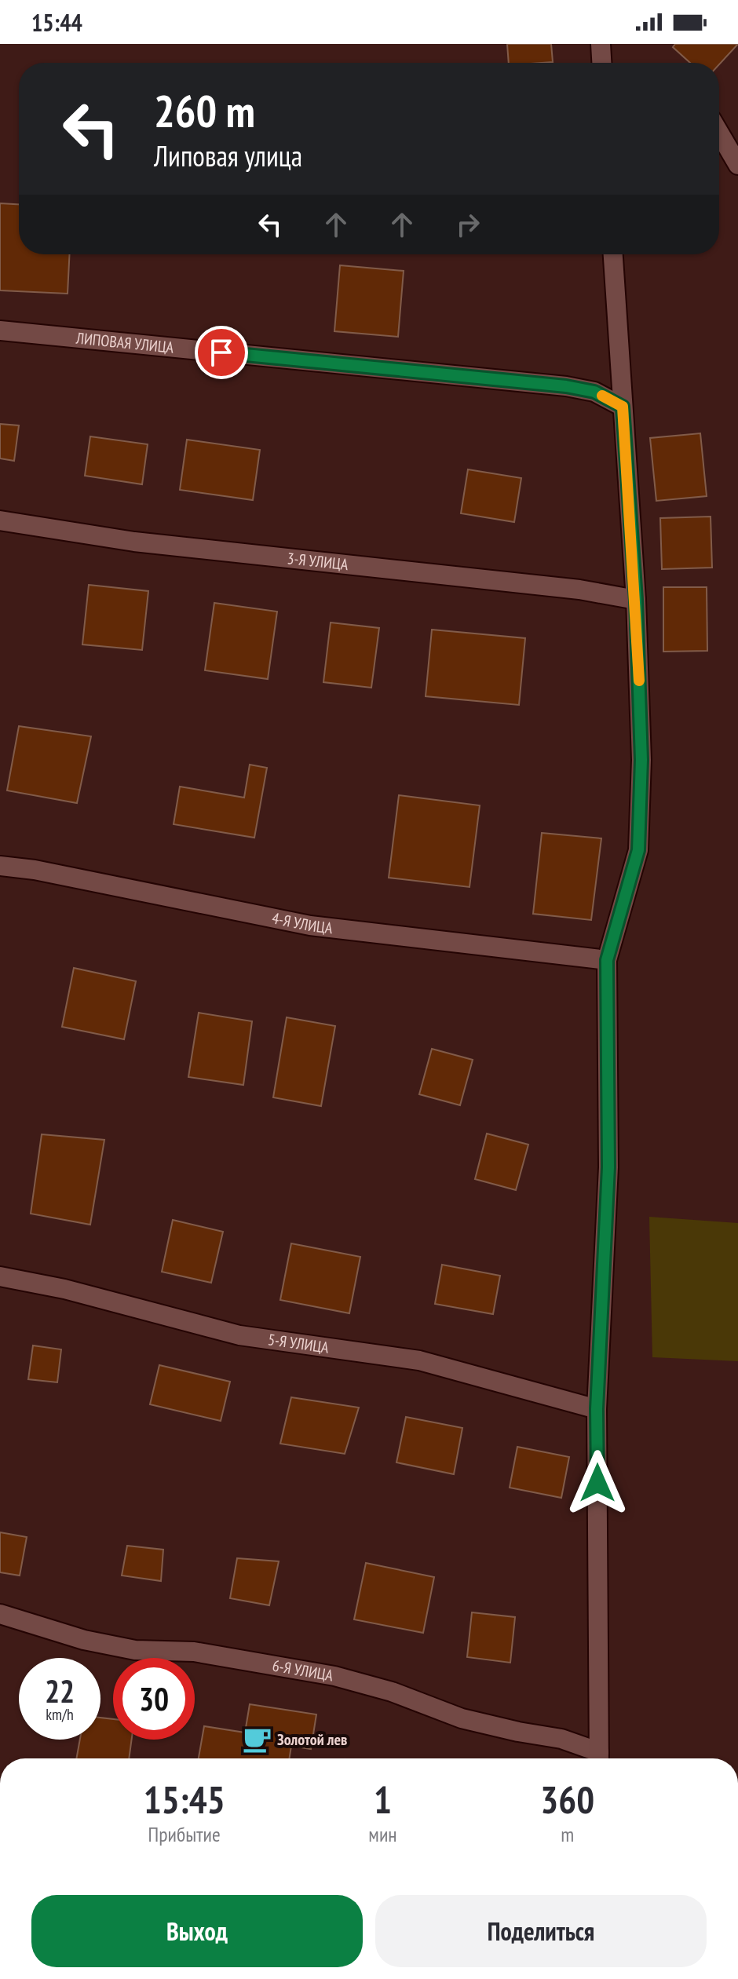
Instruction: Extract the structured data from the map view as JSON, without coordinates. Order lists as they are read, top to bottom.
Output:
{
  "streets": {
    "street": [
      "ЛИПОВАЯ УЛИЦА",
      "3-Я УЛИЦА",
      "4-Я УЛИЦА",
      "5-Я УЛИЦА",
      "6-Я УЛИЦА"
    ]
  },
  "places": {
    "cafe": ["Золотой лев"]
  },
  "page": {
    "status": "15:44",
    "turn": ["260 m", "Липовая улица"],
    "speed": "22 km/h",
    "limit": "30",
    "eta": [
      "15:45",
      "Прибытие",
      "1",
      "мин",
      "360",
      "m"
    ],
    "buttons": ["Выход", "Поделиться"]
  }
}
